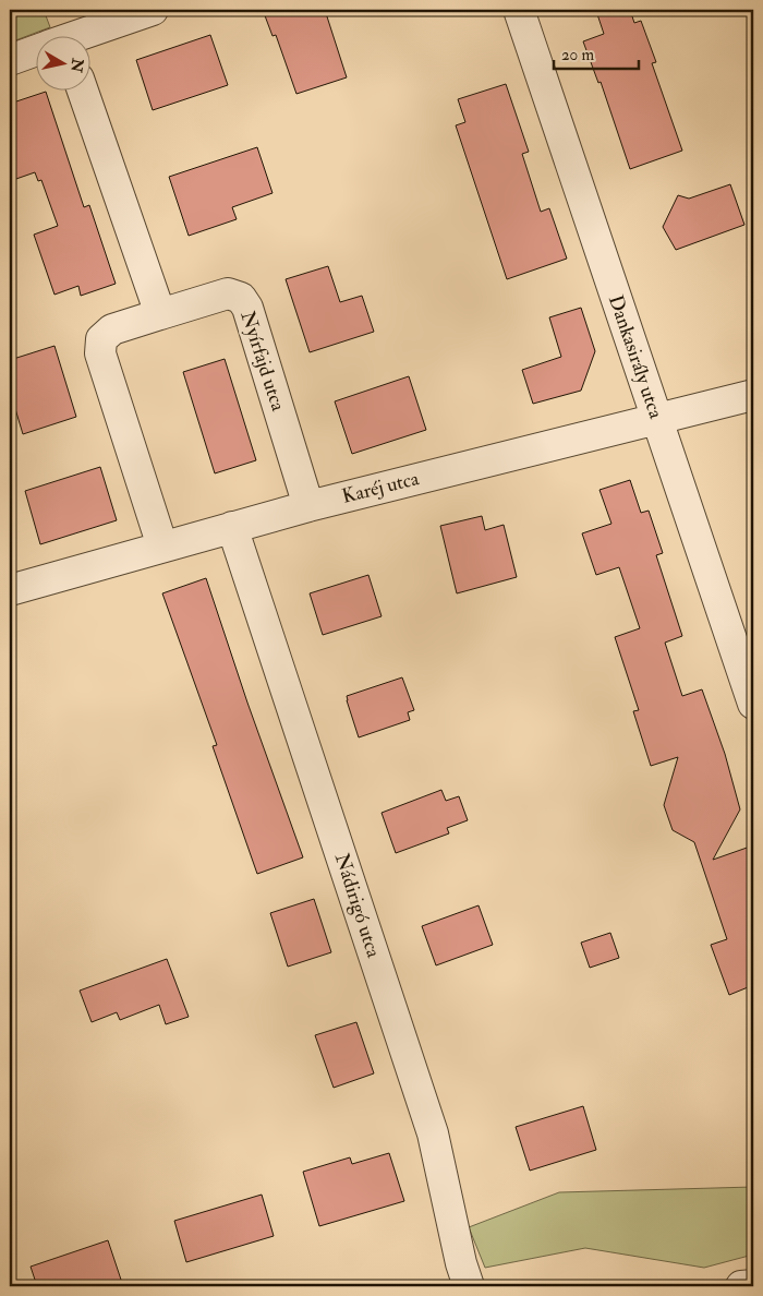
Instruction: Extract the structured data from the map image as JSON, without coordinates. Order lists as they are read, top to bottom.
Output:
{
  "streets": {
    "street": [
      "Dankasirály utca",
      "Nyírfajd utca",
      "Karéj utca",
      "Nádirigó utca"
    ]
  },
  "crossings": [
    ["Dankasirály utca", "Karéj utca"],
    ["Nyírfajd utca", "Karéj utca"],
    ["Karéj utca", "Nádirigó utca"]
  ],
  "scale_bar": "20 m",
  "north": "right"
}
